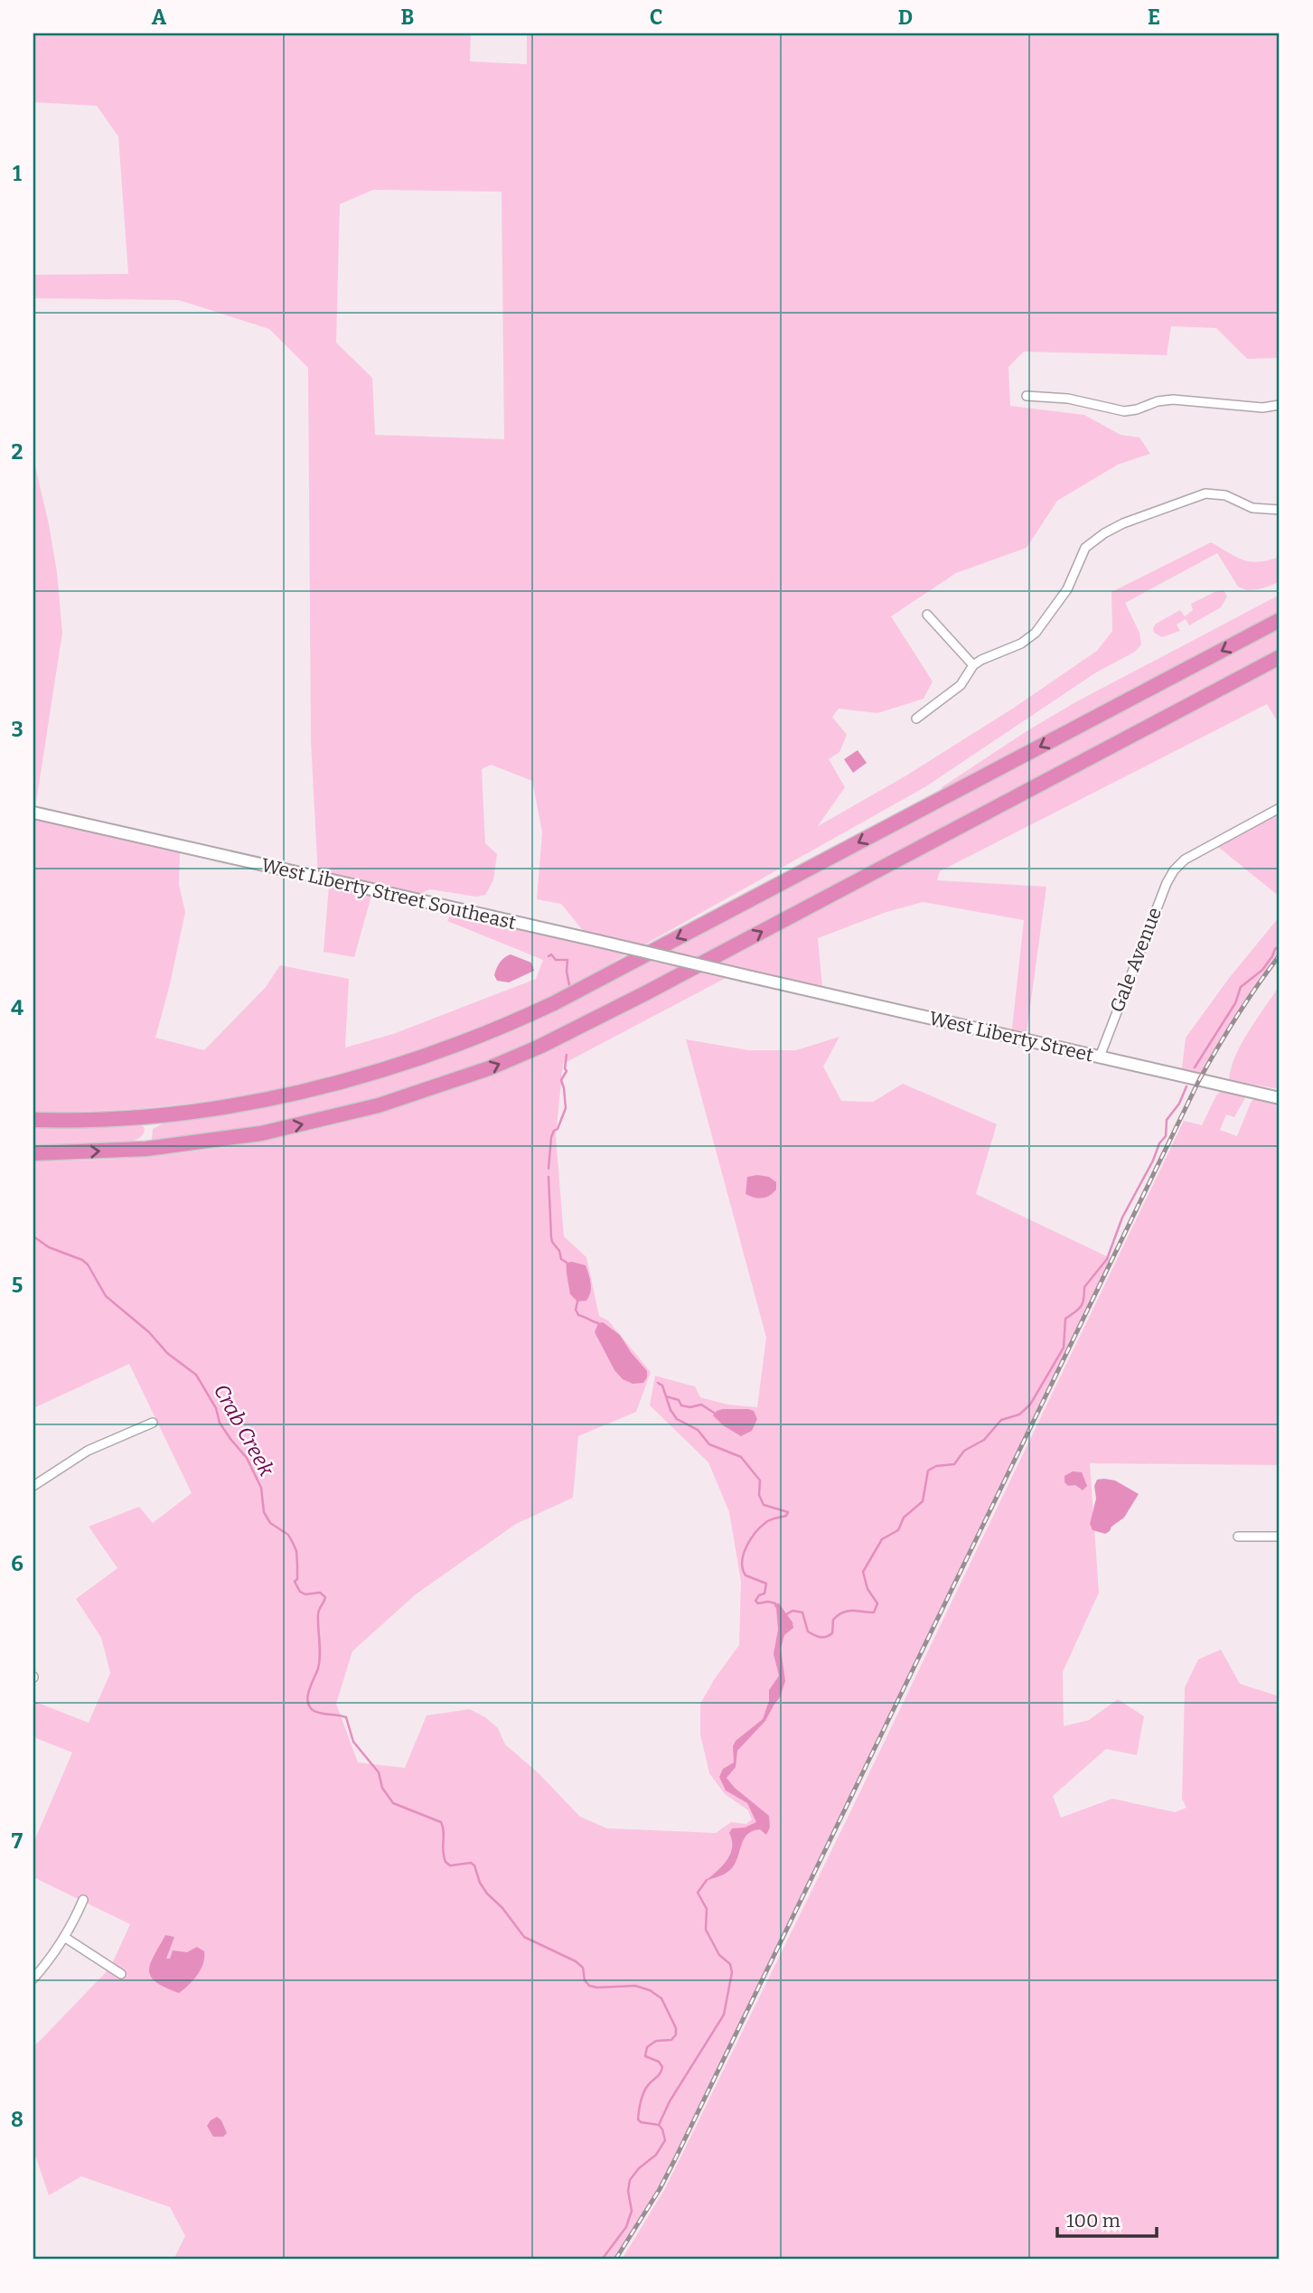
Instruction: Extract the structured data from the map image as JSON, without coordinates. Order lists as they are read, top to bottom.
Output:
{
  "streets": {
    "main road": ["West Liberty Street Southeast", "West Liberty Street"],
    "street": ["Gale Avenue"]
  },
  "crossings": [
    ["West Liberty Street Southeast", "West Liberty Street"],
    ["Gale Avenue", "West Liberty Street"]
  ],
  "water": ["Crab Creek"],
  "scale_bar": "100 m",
  "grid": {
    "columns": [
      "A",
      "B",
      "C",
      "D",
      "E"
    ],
    "rows": [
      "1",
      "2",
      "3",
      "4",
      "5",
      "6",
      "7",
      "8"
    ]
  }
}
